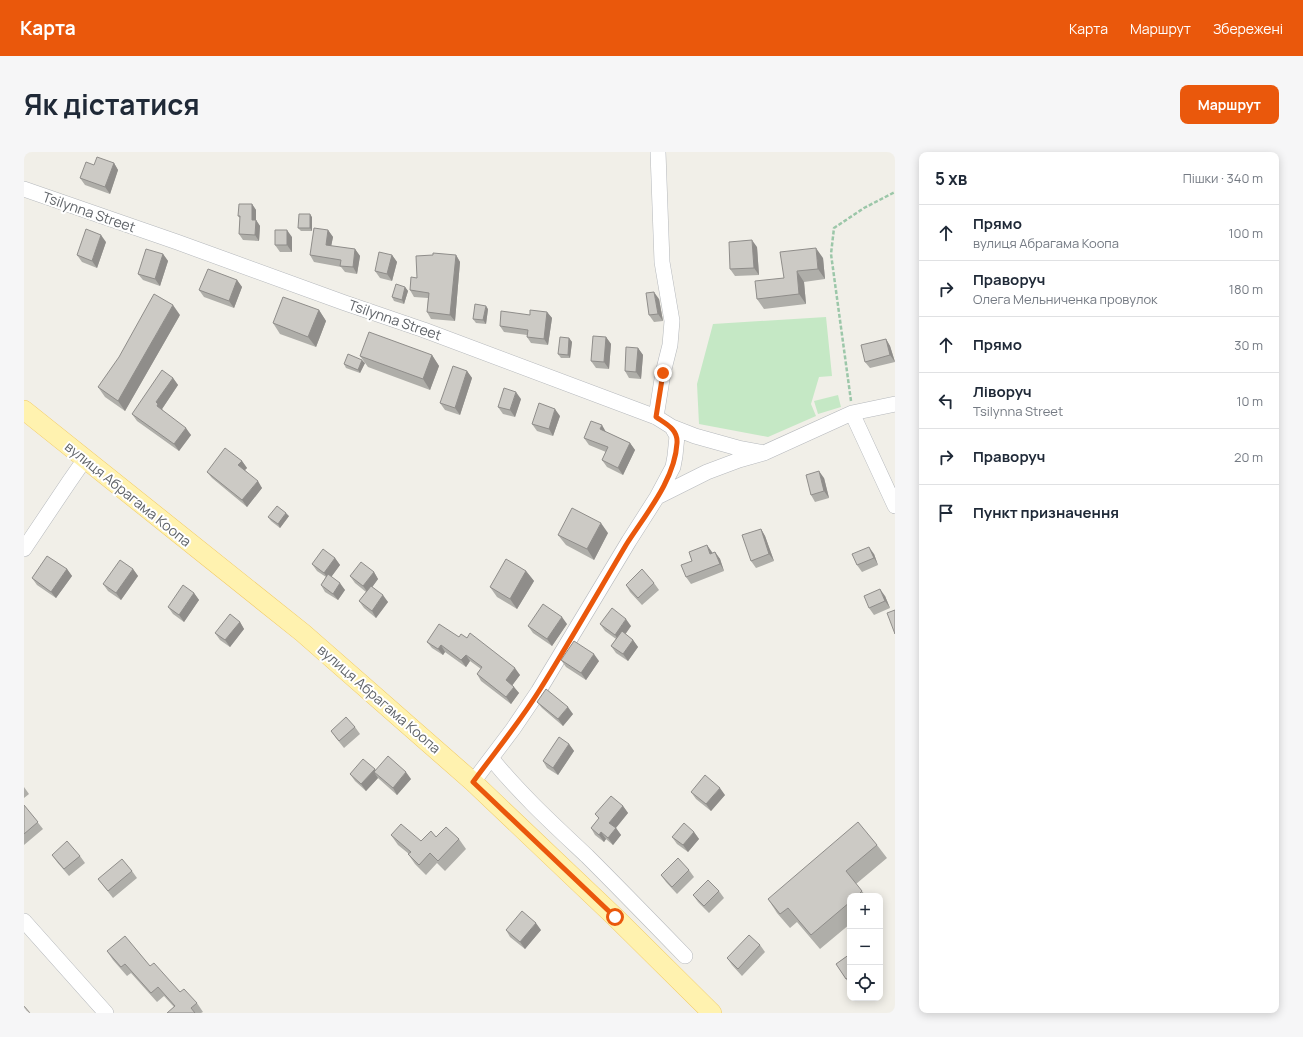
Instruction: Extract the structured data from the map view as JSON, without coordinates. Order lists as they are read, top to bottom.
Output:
{
  "streets": {
    "main road": ["вулиця Абрагама Коопа"],
    "street": ["Tsilynna Street"]
  },
  "page": {
    "header": "Карта",
    "nav": ["Карта", "Маршрут", "Збережені"],
    "title": "Як дістатися",
    "buttons": "Маршрут",
    "heading": ["5 хв", "Пішки · 340 m"],
    "list": [
      ["Прямо", "вулиця Абрагама Коопа", "100 m"],
      ["Праворуч", "Олега Мельниченка провулок", "180 m"],
      ["Прямо", "30 m"],
      ["Ліворуч", "Tsilynna Street", "10 m"],
      ["Праворуч", "20 m"],
      "Пункт призначення"
    ],
    "map_buttons": ["+", "−"]
  }
}
